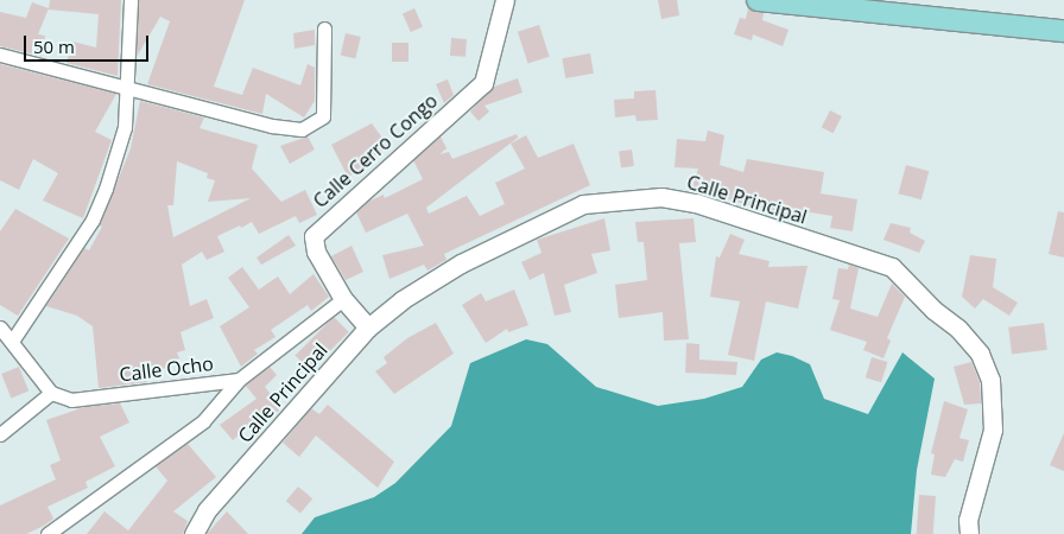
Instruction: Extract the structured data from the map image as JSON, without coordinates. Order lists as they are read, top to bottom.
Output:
{
  "streets": {
    "street": ["Calle Cerro Congo", "Calle Principal", "Calle Ocho"]
  },
  "crossings": [
    ["Calle Cerro Congo", "Calle Principal"],
    ["Calle Cerro Congo", "Calle Ocho"]
  ],
  "scale_bar": "50 m"
}
